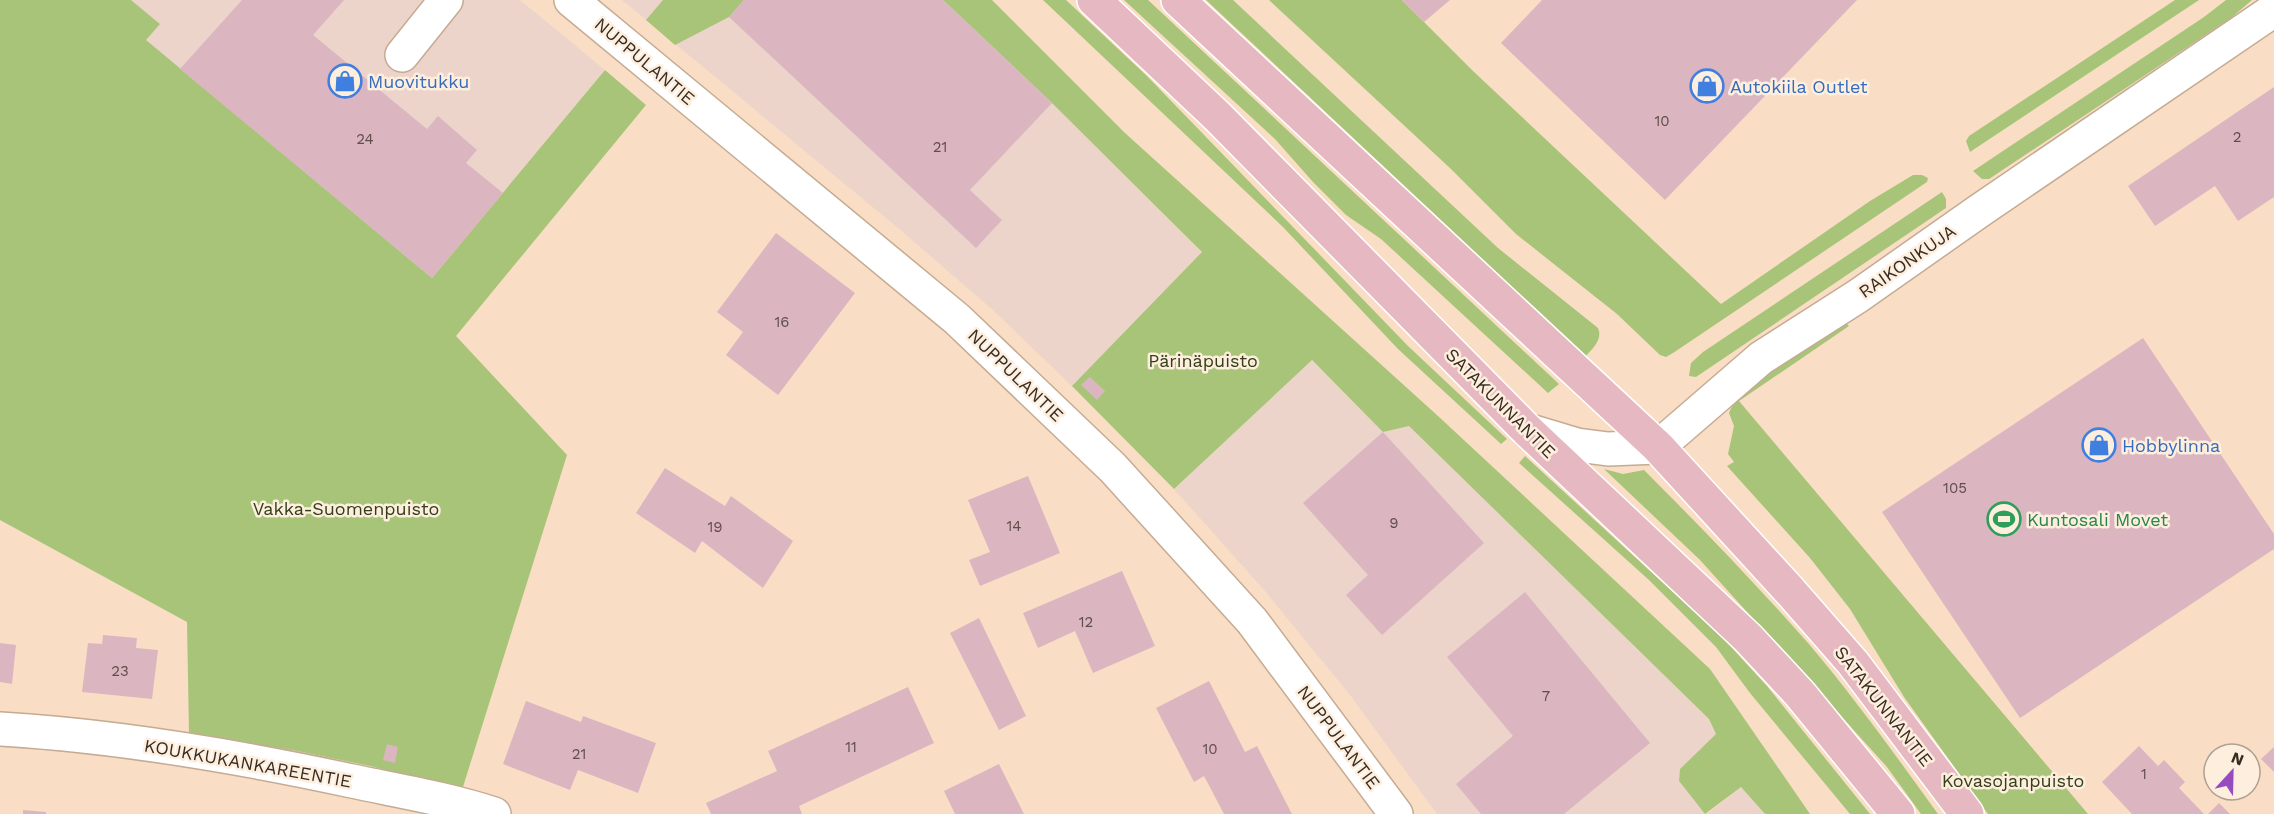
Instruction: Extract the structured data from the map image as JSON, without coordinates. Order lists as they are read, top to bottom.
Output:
{
  "streets": {
    "main road": ["SATAKUNNANTIE"],
    "street": ["NUPPULANTIE", "RAIKONKUJA", "KOUKKUKANKAREENTIE"]
  },
  "crossings": [
    ["RAIKONKUJA", "SATAKUNNANTIE"]
  ],
  "parks": ["Pärinäpuisto", "Vakka-Suomenpuisto", "Kovasojanpuisto"],
  "places": {
    "shop": ["Muovitukku", "Autokiila Outlet", "Hobbylinna"],
    "sports": ["Kuntosali Movet"]
  },
  "house_numbers": [
    "10",
    "2",
    "24",
    "21",
    "16",
    "105",
    "9",
    "14",
    "19",
    "12",
    "23",
    "7",
    "11",
    "10",
    "21",
    "1"
  ],
  "north": "top"
}
